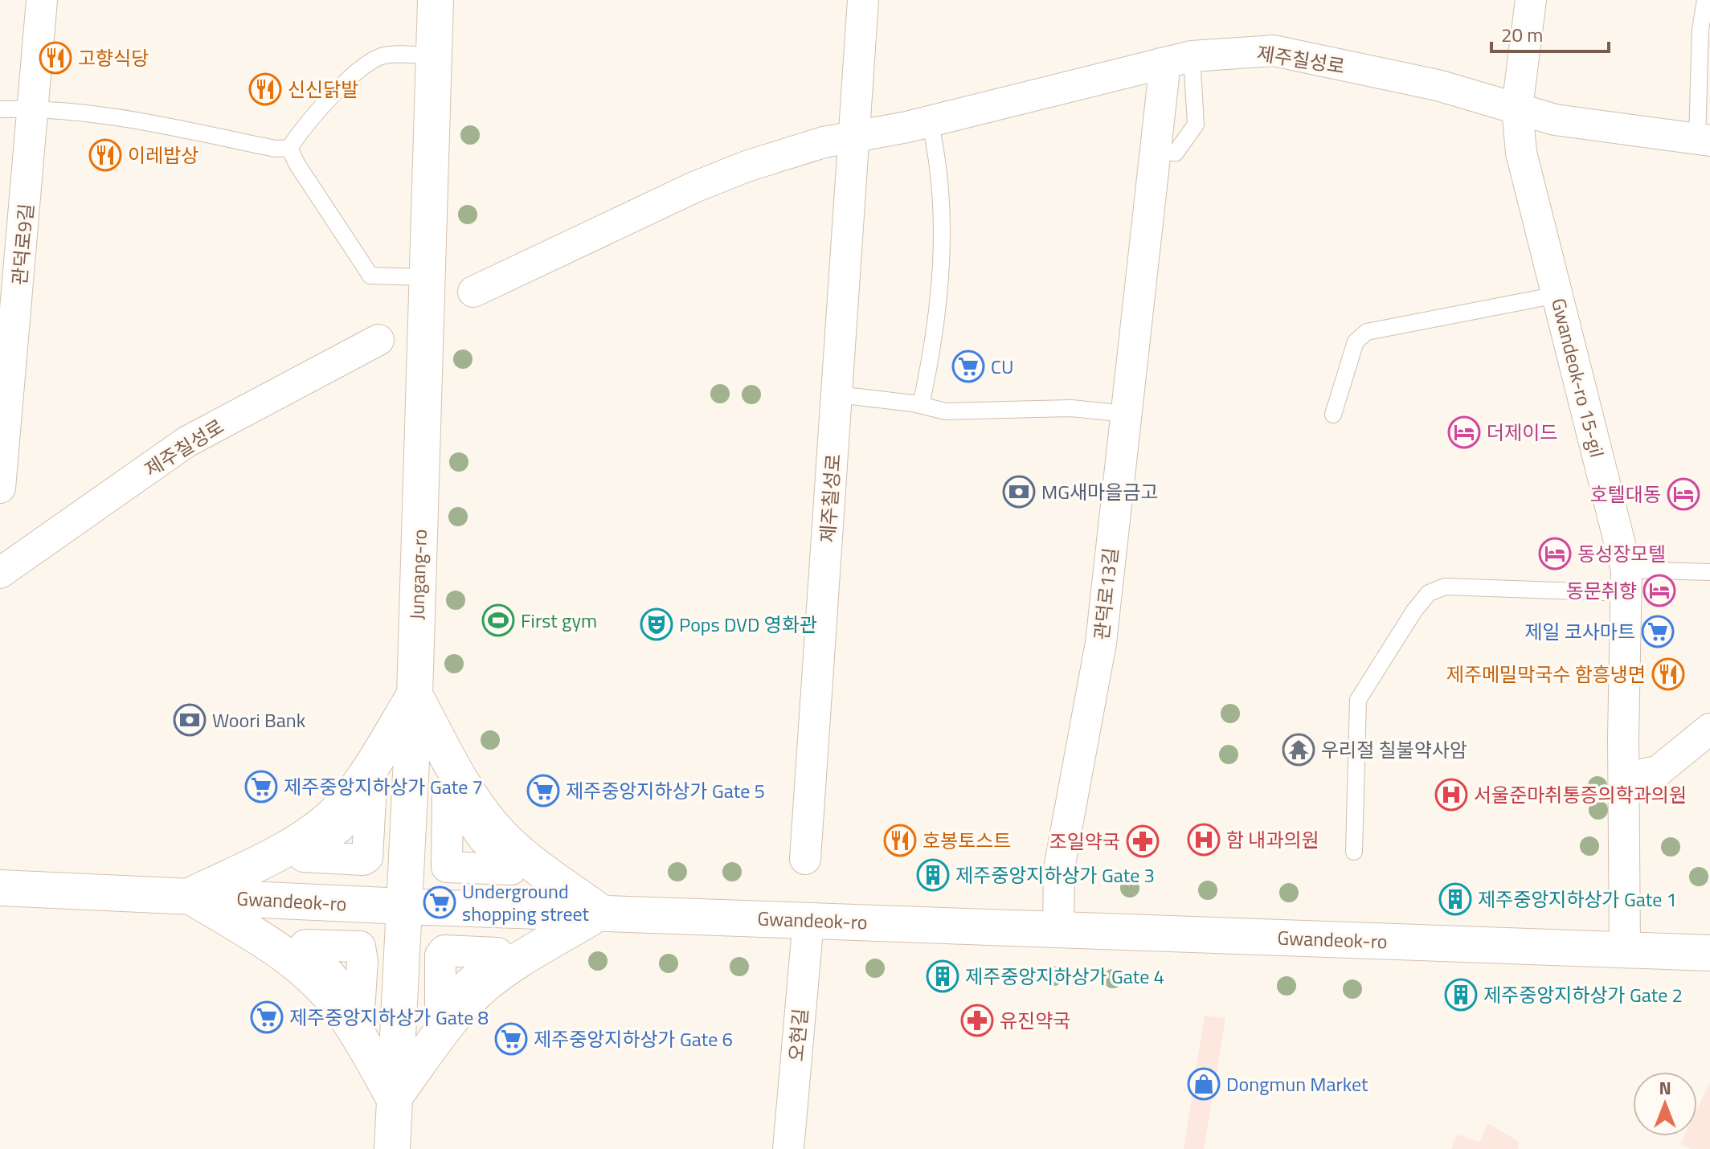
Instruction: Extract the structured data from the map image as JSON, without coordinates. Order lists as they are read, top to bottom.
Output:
{
  "streets": {
    "main road": ["Jungang-ro", "Gwandeok-ro"],
    "street": [
      "제주칠성로",
      "관덕로9길",
      "Gwandeok-ro 15-gil",
      "관덕로13길",
      "오현길"
    ]
  },
  "crossings": [
    ["제주칠성로", "Gwandeok-ro 15-gil"],
    ["제주칠성로", "관덕로13길"],
    ["Gwandeok-ro 15-gil", "Gwandeok-ro"],
    ["Jungang-ro", "Gwandeok-ro"],
    ["관덕로13길", "Gwandeok-ro"],
    ["Gwandeok-ro", "오현길"]
  ],
  "places": {
    "restaurant": [
      "고향식당",
      "신신닭발",
      "이레밥상",
      "제주메밀막국수 함흥냉면",
      "호봉토스트"
    ],
    "supermarket": [
      "CU",
      "제일 코사마트",
      "제주중앙지하상가 Gate 7",
      "제주중앙지하상가 Gate 5",
      "Underground shopping street",
      "제주중앙지하상가 Gate 8",
      "제주중앙지하상가 Gate 6"
    ],
    "hotel": [
      "더제이드",
      "호텔대동",
      "동성장모텔",
      "동문취향"
    ],
    "bank": ["MG새마을금고", "Woori Bank"],
    "sports": ["First gym"],
    "theatre": ["Pops DVD 영화관"],
    "temple": ["우리절 칠불약사암"],
    "hospital": ["서울준마취통증의학과의원", "함 내과의원"],
    "pharmacy": ["조일약국", "유진약국"],
    "building": [
      "제주중앙지하상가 Gate 3",
      "제주중앙지하상가 Gate 1",
      "제주중앙지하상가 Gate 4",
      "제주중앙지하상가 Gate 2"
    ],
    "shop": ["Dongmun Market"]
  },
  "scale_bar": "20 m",
  "north": "top"
}
